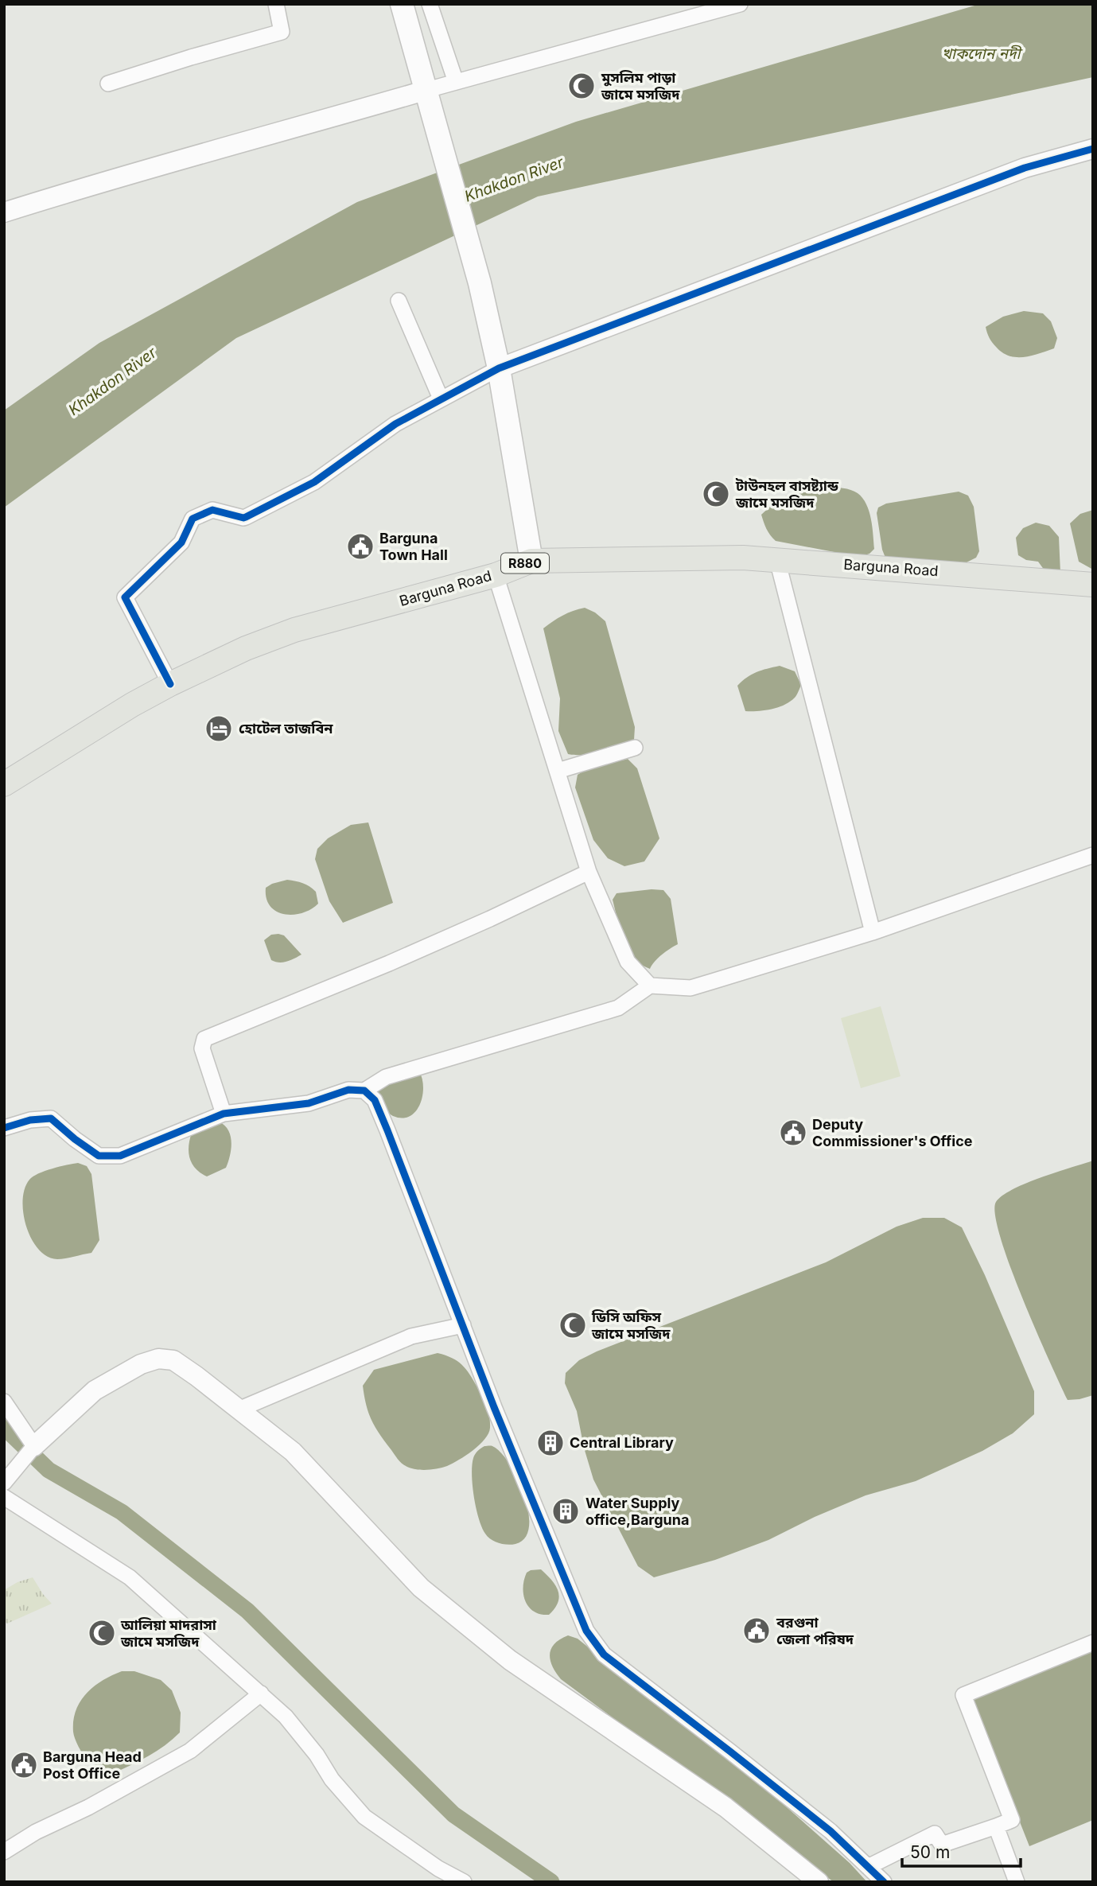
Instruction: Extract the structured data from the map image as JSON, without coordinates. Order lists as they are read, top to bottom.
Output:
{
  "streets": {
    "main road": ["R880", "Barguna Road"]
  },
  "water": ["খাকদোন নদী", "Khakdon River"],
  "places": {
    "mosque": [
      "মুসলিম পাড়া জামে মসজিদ",
      "টাউনহল বাসষ্ট্যান্ড জামে মসজিদ",
      "ডিসি অফিস জামে মসজিদ",
      "আলিয়া মাদরাসা জামে মসজিদ"
    ],
    "public building": [
      "Barguna Town Hall",
      "Deputy Commissioner's Office",
      "বরগুনা জেলা পরিষদ",
      "Barguna Head Post Office"
    ],
    "hotel": ["হোটেল তাজবিন"],
    "building": ["Central Library", "Water Supply office,Barguna"]
  },
  "scale_bar": "50 m"
}
